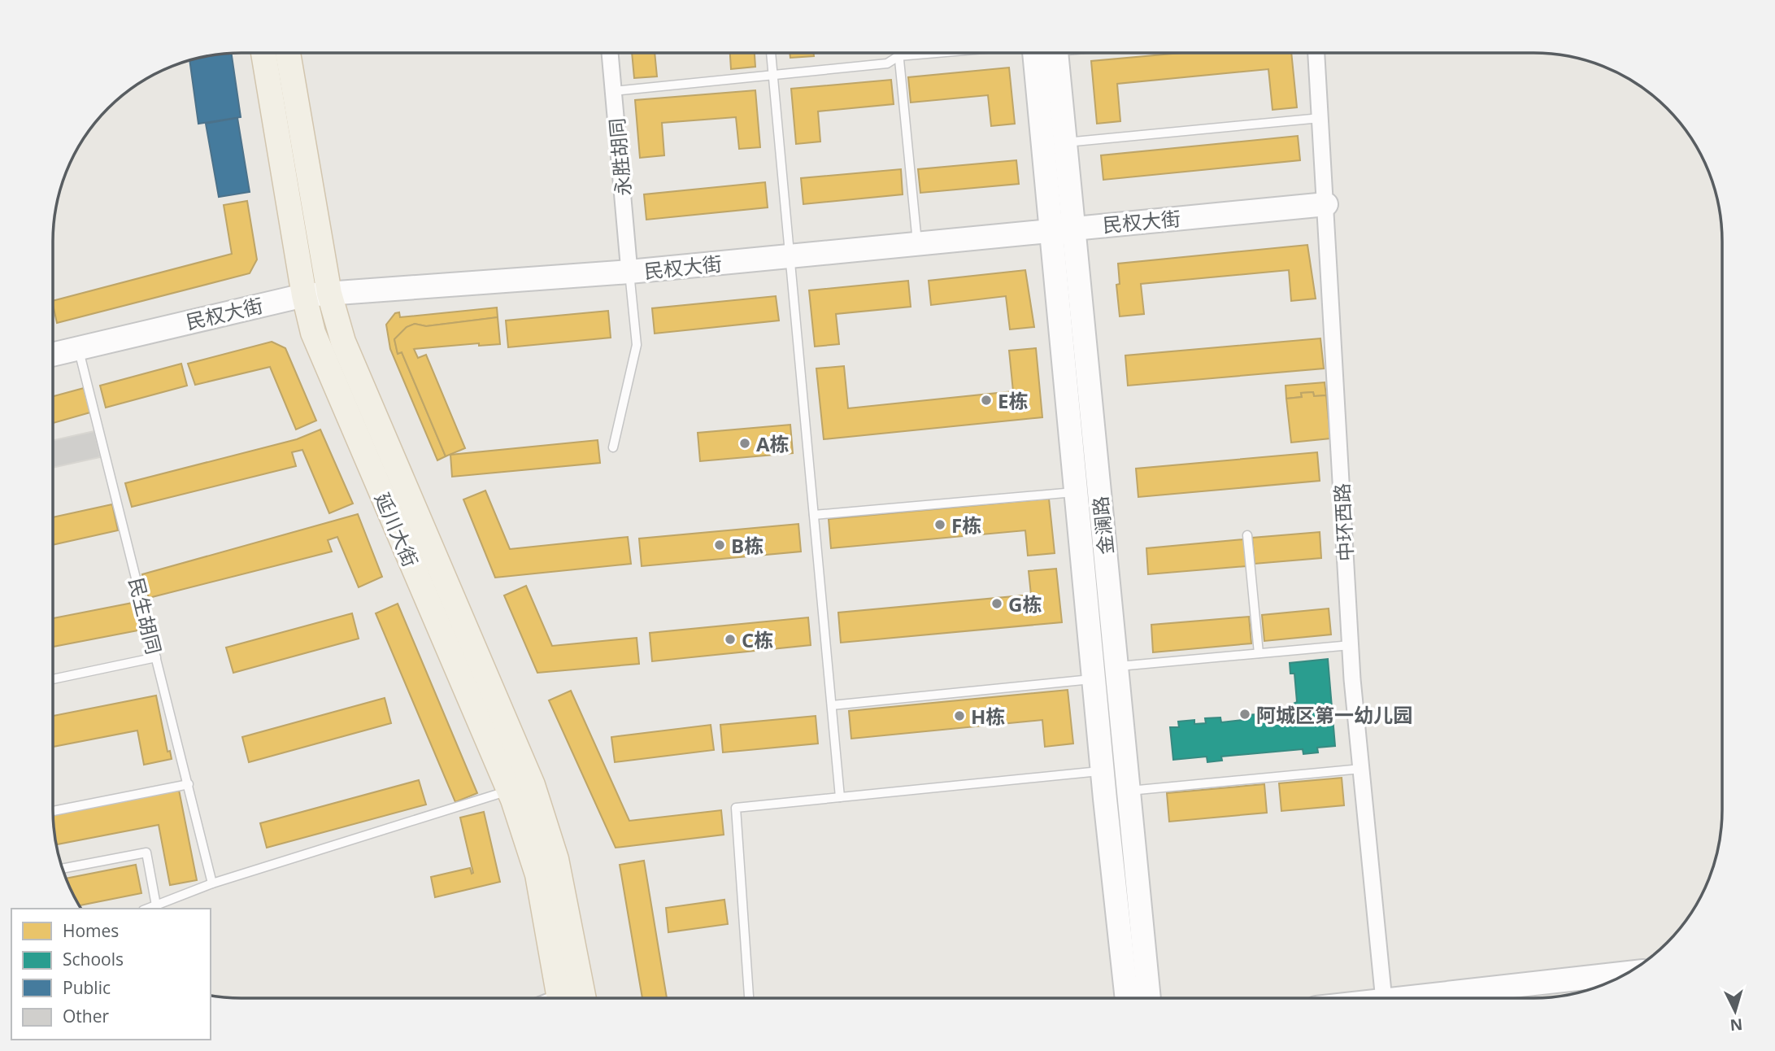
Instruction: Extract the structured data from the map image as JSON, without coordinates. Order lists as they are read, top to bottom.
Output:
{
  "streets": {
    "main road": ["延川大街"],
    "street": [
      "永胜胡同",
      "民权大街",
      "中环西路",
      "金澜路"
    ],
    "lane": ["民生胡同"]
  },
  "crossings": [
    ["永胜胡同", "民权大街"],
    ["民权大街", "中环西路"],
    ["民权大街", "金澜路"],
    ["民权大街", "延川大街"],
    ["民权大街", "民生胡同"]
  ],
  "places": [
    "E栋",
    "A栋",
    "F栋",
    "B栋",
    "G栋",
    "C栋",
    "阿城区第一幼儿园",
    "H栋"
  ],
  "legend": [
    "Homes",
    "Schools",
    "Public",
    "Other"
  ],
  "north": "bottom"
}
